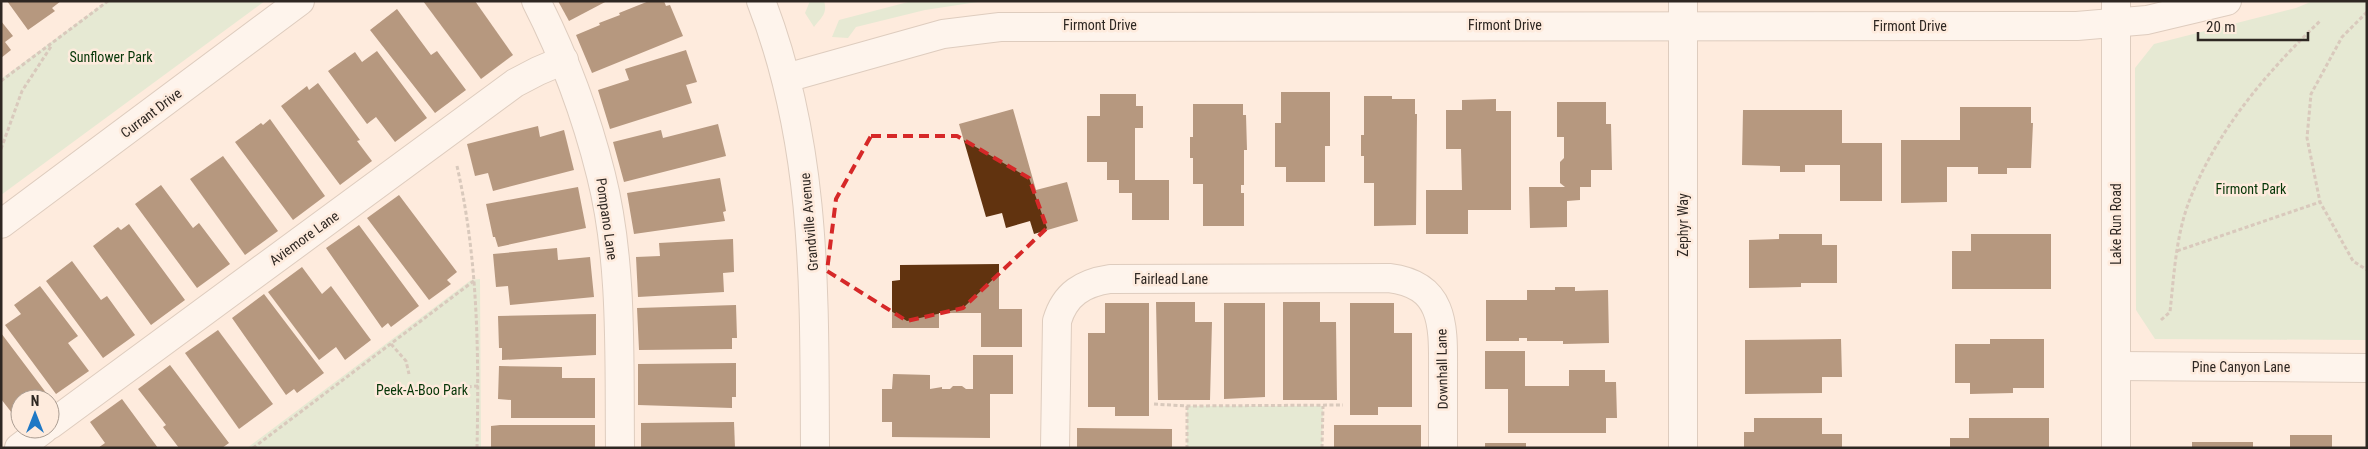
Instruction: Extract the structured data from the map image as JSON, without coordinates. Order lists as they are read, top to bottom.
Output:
{
  "streets": {
    "street": [
      "Firmont Drive",
      "Currant Drive",
      "Pompano Lane",
      "Grandville Avenue",
      "Lake Run Road",
      "Zephyr Way",
      "Aviemore Lane",
      "Fairlead Lane",
      "Pine Canyon Lane",
      "Downhall Lane"
    ]
  },
  "crossings": [
    ["Firmont Drive", "Grandville Avenue"],
    ["Firmont Drive", "Lake Run Road"],
    ["Firmont Drive", "Zephyr Way"],
    ["Pompano Lane", "Aviemore Lane"],
    ["Lake Run Road", "Pine Canyon Lane"],
    ["Fairlead Lane", "Downhall Lane"]
  ],
  "parks": ["Sunflower Park", "Firmont Park", "Peek-A-Boo Park"],
  "scale_bar": "20 m",
  "north": "top"
}
